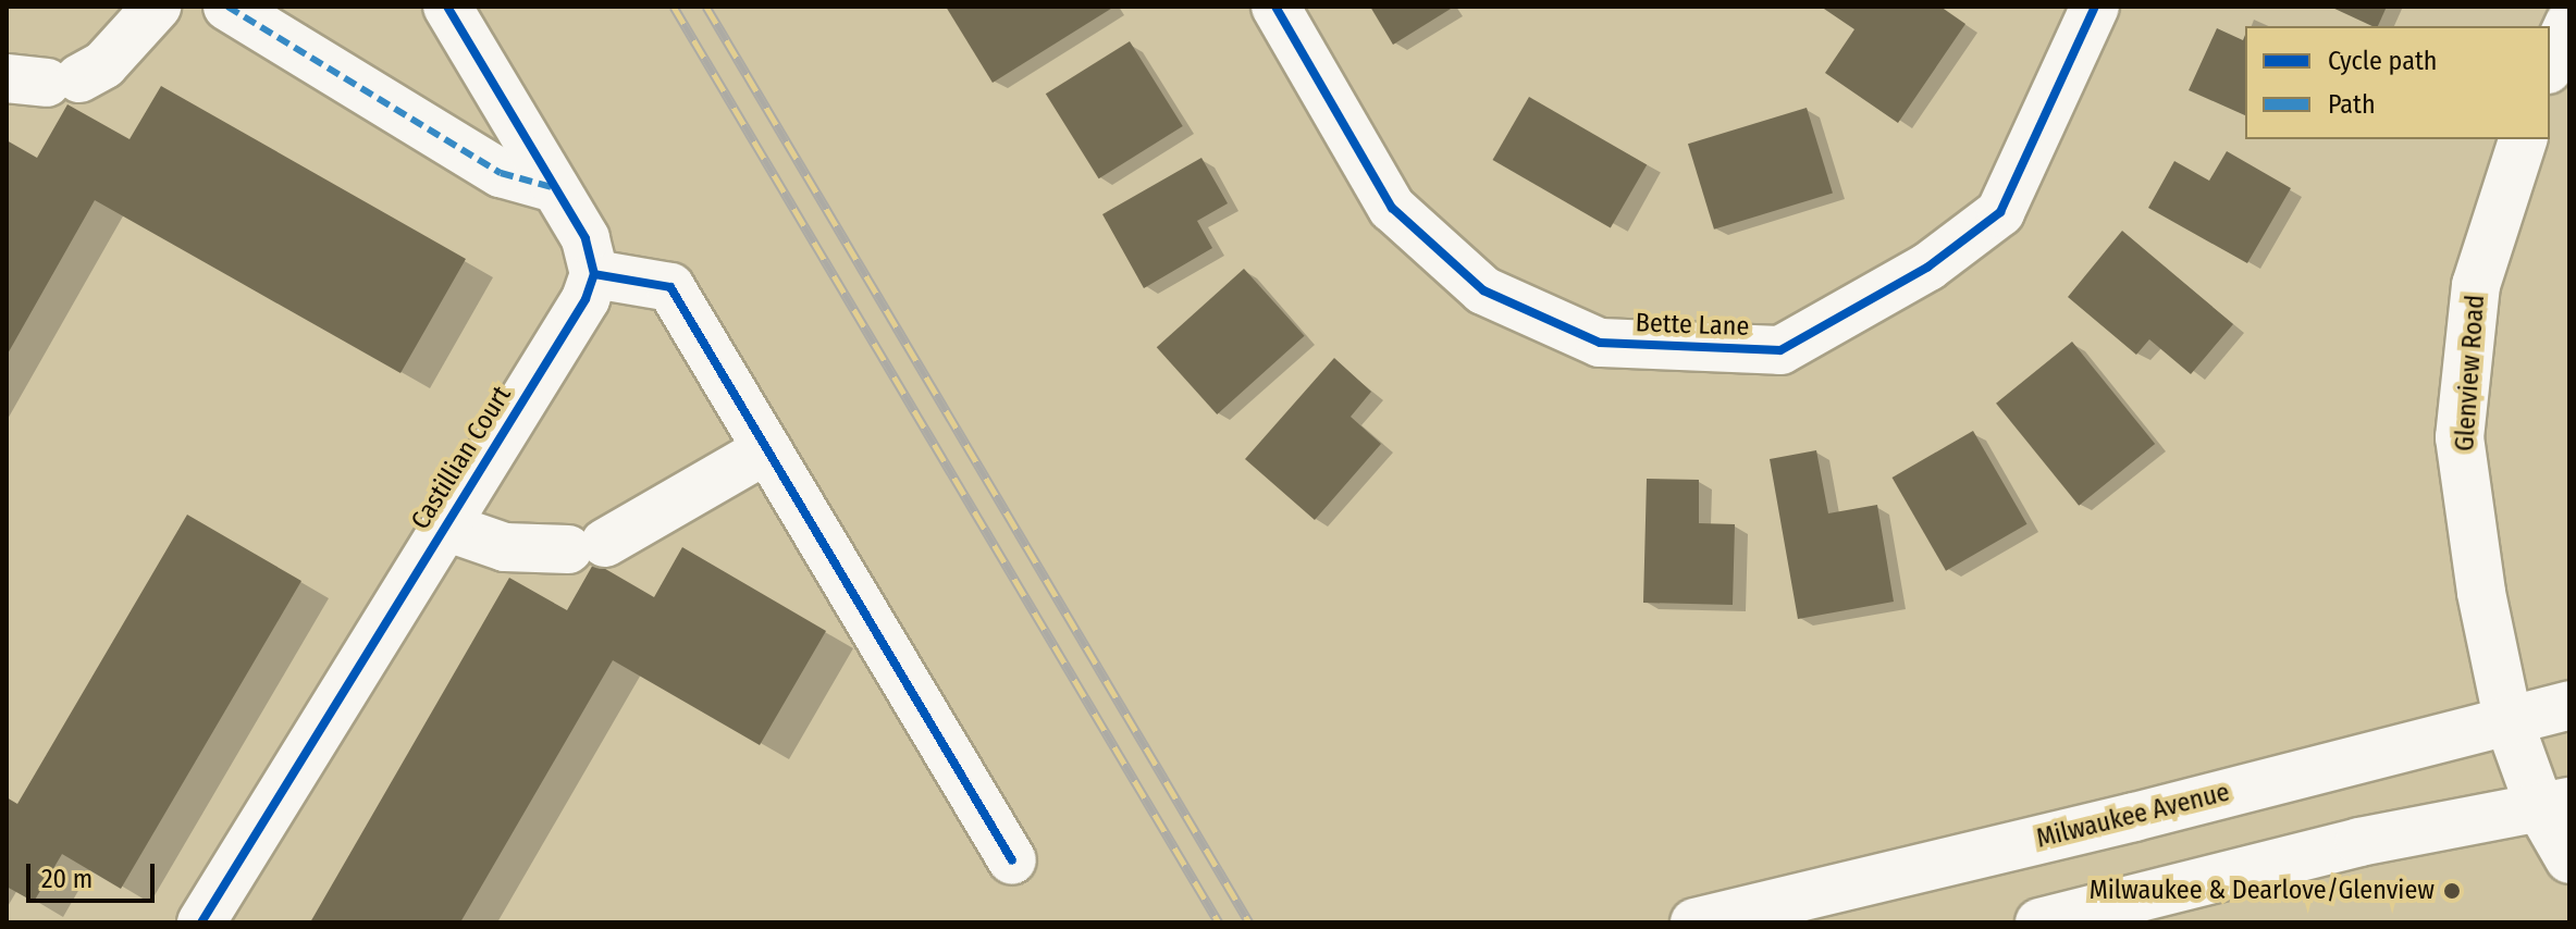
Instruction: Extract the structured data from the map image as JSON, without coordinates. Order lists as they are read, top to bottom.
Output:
{
  "streets": {
    "street": [
      "Bette Lane",
      "Glenview Road",
      "Castillian Court",
      "Milwaukee Avenue"
    ]
  },
  "crossings": [
    ["Glenview Road", "Milwaukee Avenue"]
  ],
  "places": ["Milwaukee & Dearlove/Glenview"],
  "legend": ["Cycle path", "Path"],
  "scale_bar": "20 m"
}
